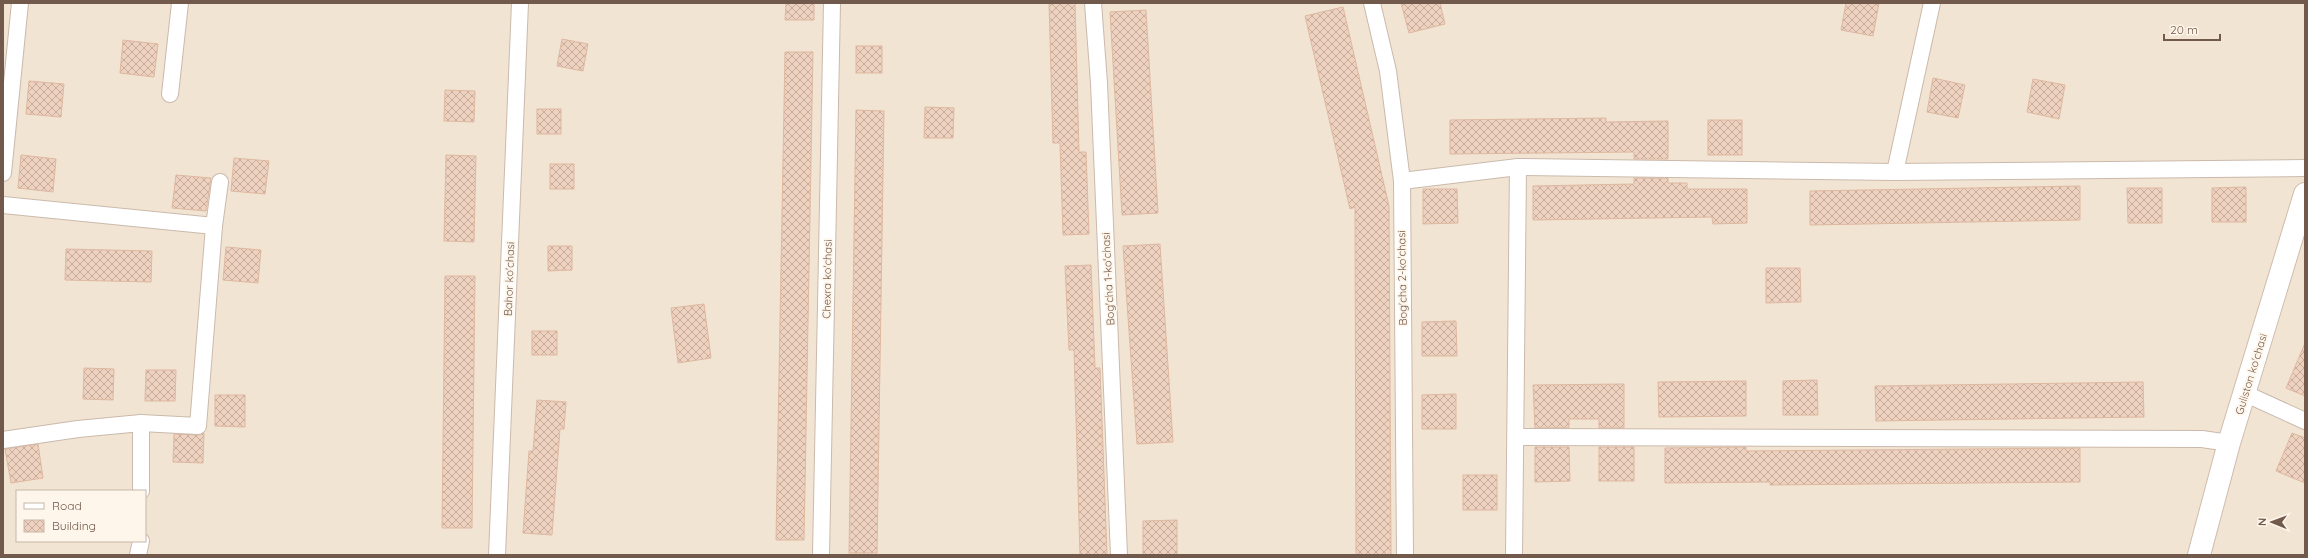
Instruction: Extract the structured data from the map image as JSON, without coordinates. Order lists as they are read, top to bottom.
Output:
{
  "streets": {
    "main road": ["Guliston ko'chasi"],
    "street": [
      "Bog'cha 2-ko'chasi",
      "Bahor ko'chasi",
      "Chexra ko'chasi",
      "Bog'cha 1-ko'chasi"
    ]
  },
  "legend": ["Road", "Building"],
  "scale_bar": "20 m",
  "north": "left"
}
